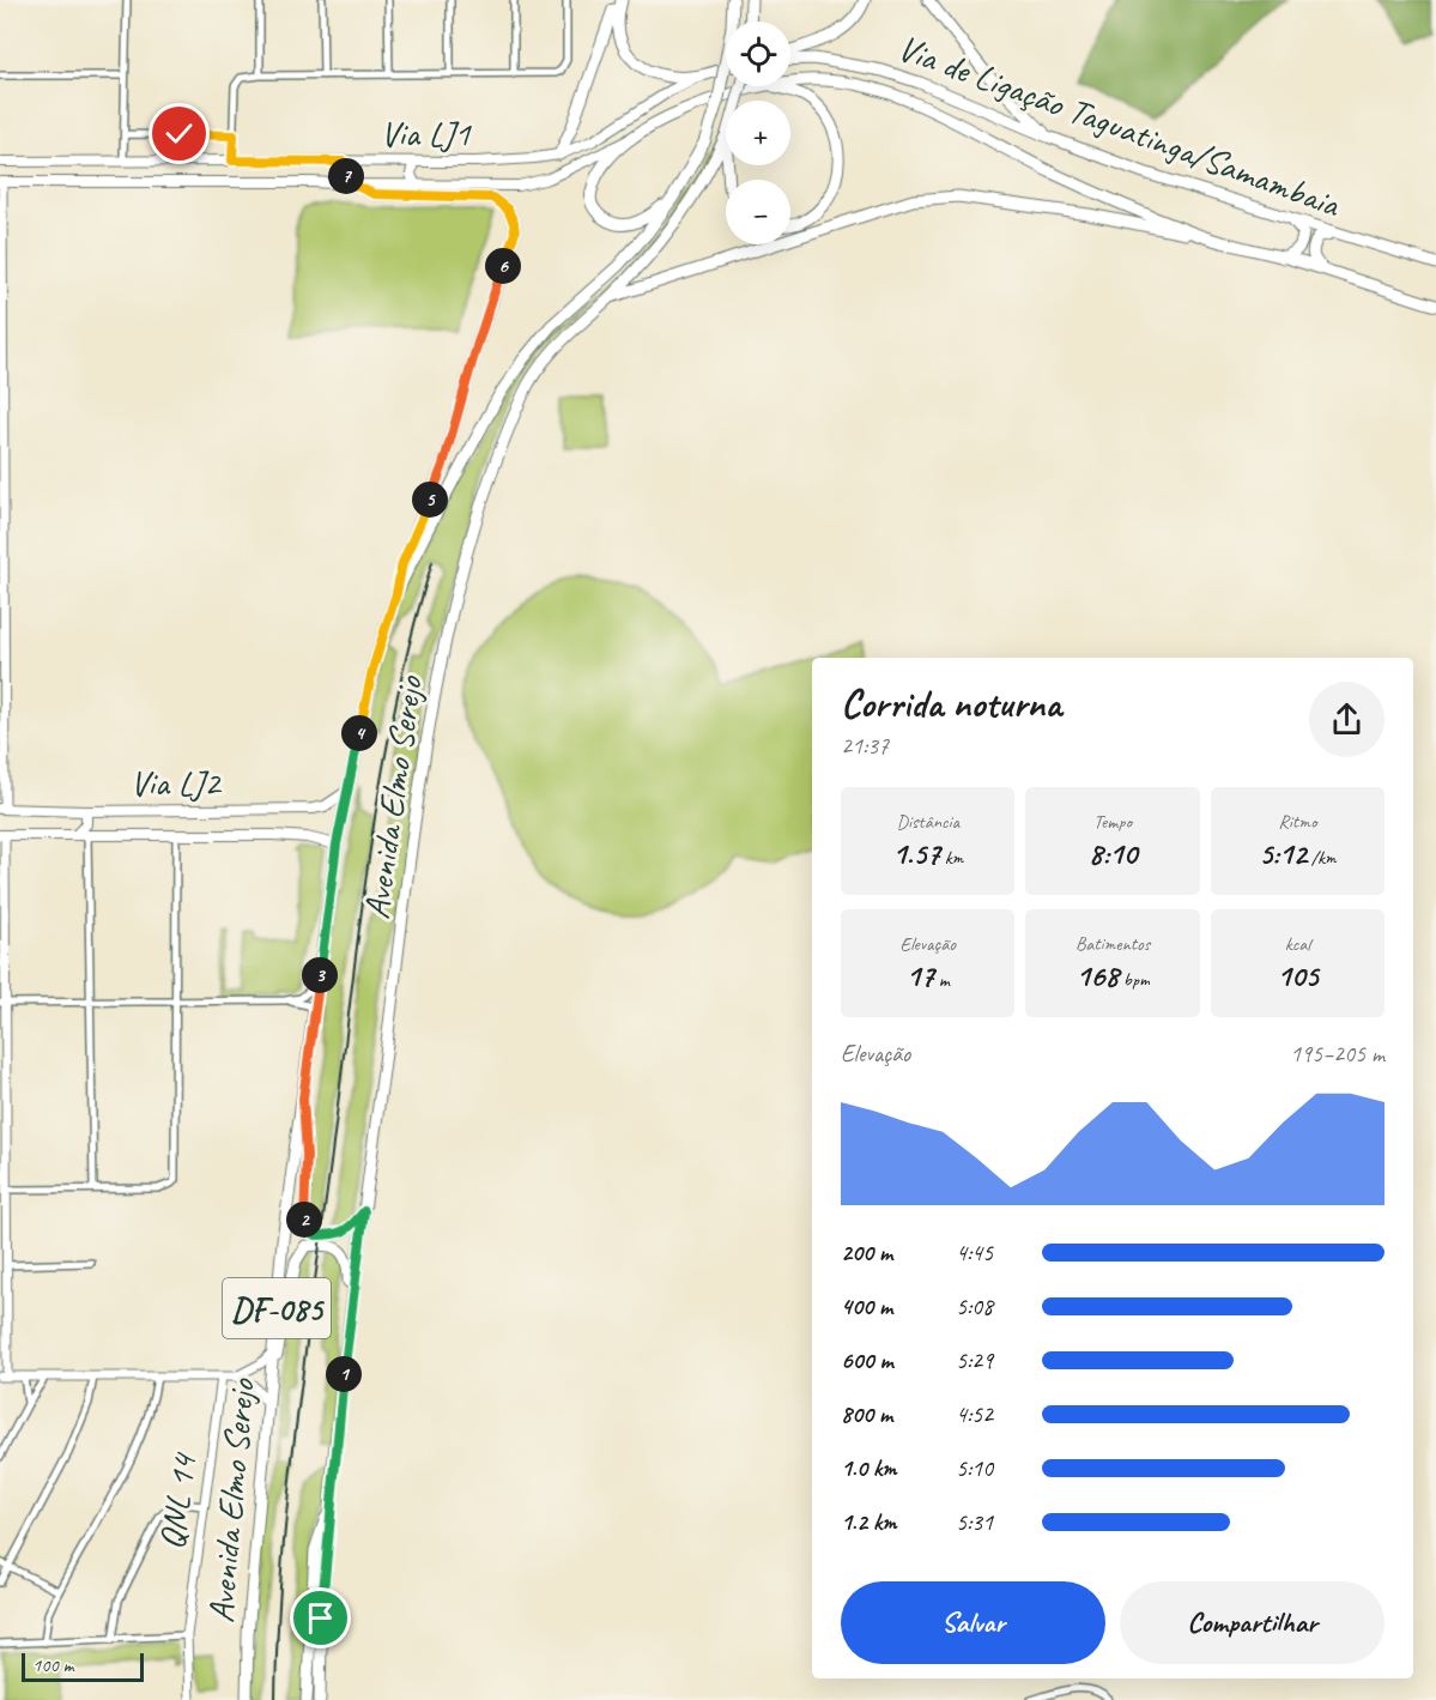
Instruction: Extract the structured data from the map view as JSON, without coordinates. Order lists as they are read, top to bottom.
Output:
{
  "streets": {
    "main road": [
      "Via de Ligação Taguatinga/Samambaia",
      "Via LJ1",
      "Via LJ2",
      "Avenida Elmo Serejo",
      "DF-085"
    ],
    "street": ["QNL 14"]
  },
  "crossings": [
    ["Via de Ligação Taguatinga/Samambaia", "Via LJ1"],
    ["Via de Ligação Taguatinga/Samambaia", "Avenida Elmo Serejo"],
    ["Via LJ2", "Avenida Elmo Serejo"]
  ],
  "scale_bar": "100 m",
  "page": {
    "map_buttons": ["+", "−"],
    "pins": [
      "7",
      "6",
      "5",
      "4",
      "3",
      "2",
      "1"
    ],
    "heading": ["Corrida noturna", "21:37"],
    "stats": [
      ["Distância", "1.57 km"],
      ["Tempo", "8:10"],
      ["Ritmo", "5:12 /km"],
      ["Elevação", "17 m"],
      ["Batimentos", "168 bpm"],
      ["kcal", "105"]
    ],
    "chart": ["Elevação", "195–205 m"],
    "list": [
      {
        "name": "200 m",
        "note": "4:45"
      },
      {
        "name": "400 m",
        "note": "5:08"
      },
      {
        "name": "600 m",
        "note": "5:29"
      },
      {
        "name": "800 m",
        "note": "4:52"
      },
      {
        "name": "1.0 km",
        "note": "5:10"
      },
      {
        "name": "1.2 km",
        "note": "5:31"
      }
    ],
    "buttons": ["Salvar", "Compartilhar"],
    "scale": "100 m"
  }
}
